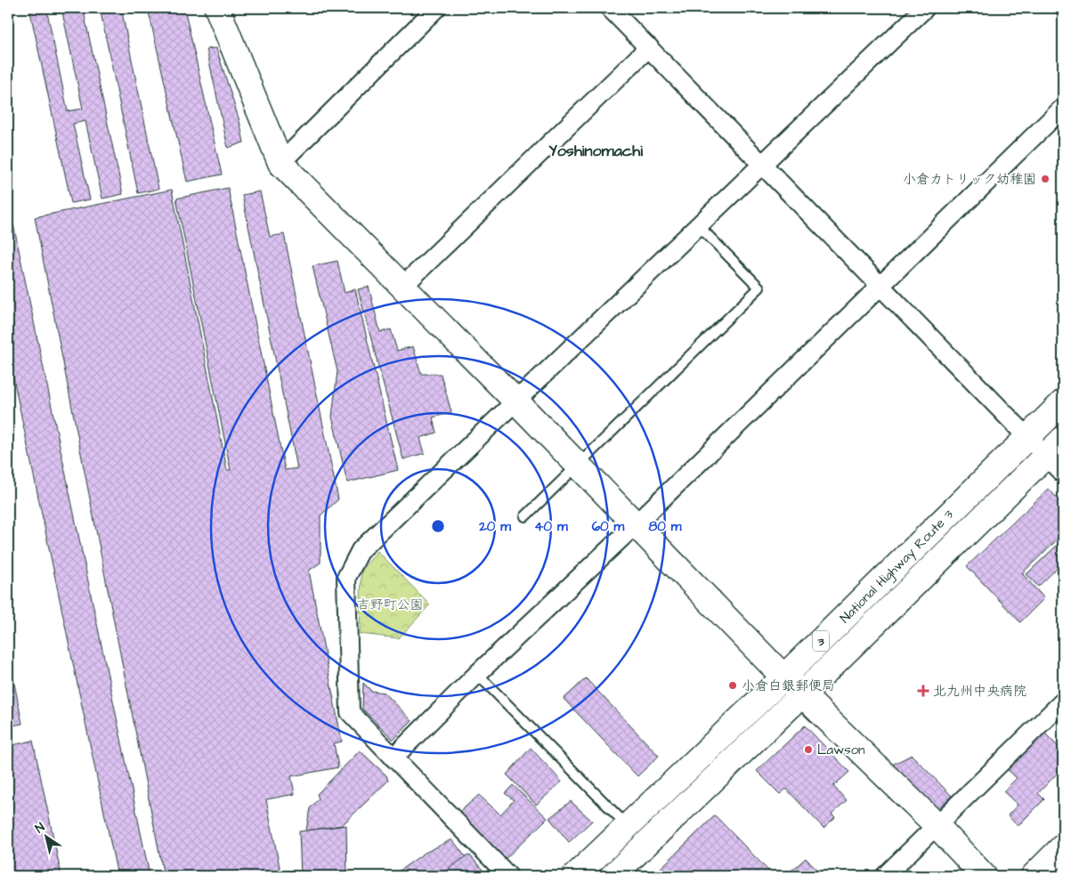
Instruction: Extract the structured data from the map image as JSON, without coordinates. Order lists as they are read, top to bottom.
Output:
{
  "streets": {
    "main road": ["National Highway Route 3", "3"]
  },
  "districts": ["Yoshinomachi"],
  "parks": ["吉野町公園"],
  "places": {
    "other": ["小倉カトリック幼稚園", "小倉白銀郵便局", "Lawson"],
    "health": ["北九州中央病院"]
  },
  "north": "top left",
  "rings": [
    "20 m",
    "40 m",
    "60 m",
    "80 m"
  ]
}
